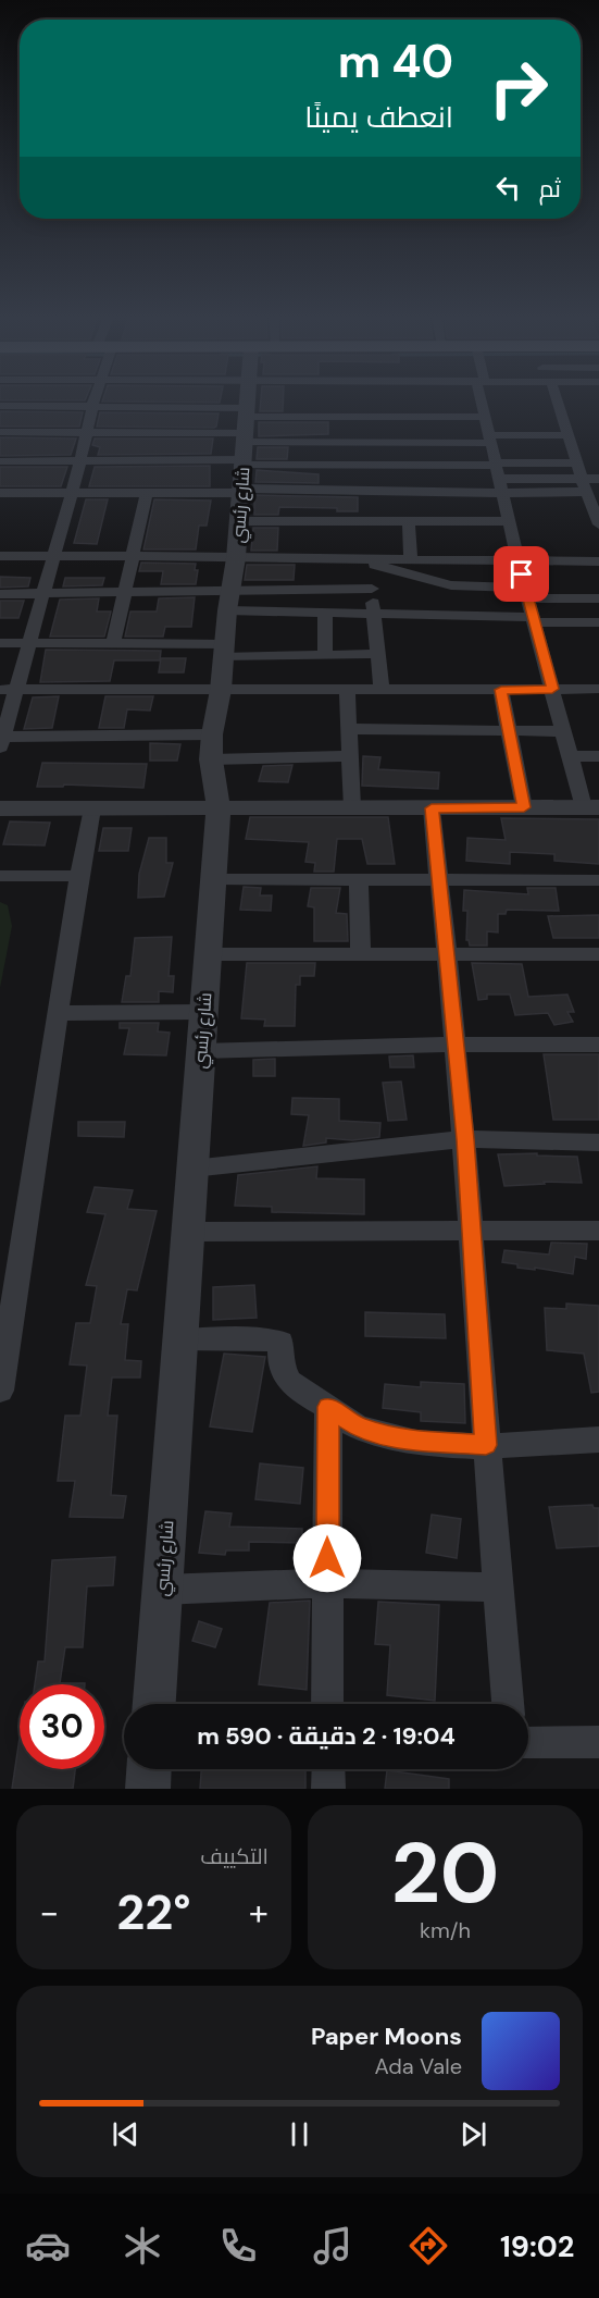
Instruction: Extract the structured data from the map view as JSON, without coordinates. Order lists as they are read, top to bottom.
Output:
{
  "streets": {
    "street": ["شارع رئسي"]
  },
  "page": {
    "turn": ["40 m", "انعطف يمينًا"],
    "then": "ثم",
    "limit": "30",
    "trip": "19:04 · 2 دقيقة · 590 m",
    "tile": [
      ["20", "km/h"],
      "التكييف"
    ],
    "heat": ["−", "22°", "+"],
    "song": ["Paper Moons", "Ada Vale"],
    "tabs": "19:02"
  }
}
